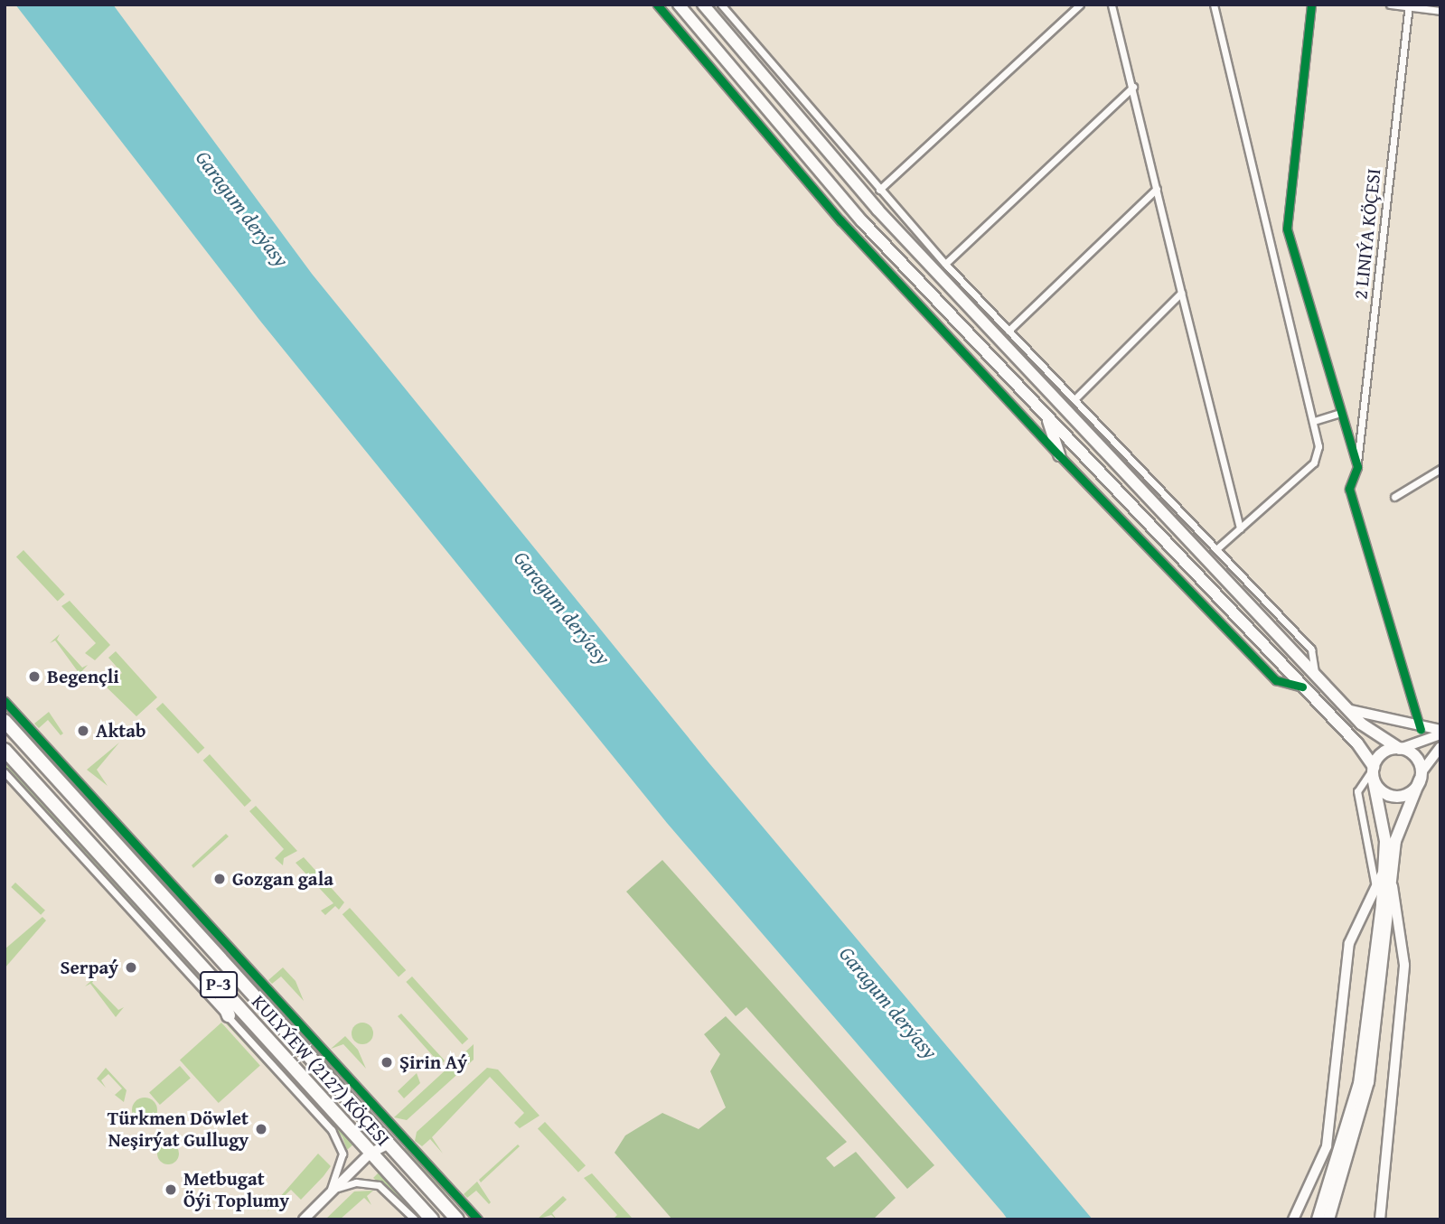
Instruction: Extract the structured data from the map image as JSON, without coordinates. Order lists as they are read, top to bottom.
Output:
{
  "streets": {
    "highway": ["P-3", "KULYÝEW (2127) KÖÇESI"],
    "street": ["2 LINIÝA KÖÇESI"]
  },
  "water": ["Garagum derýasy"],
  "places": [
    "Begençli",
    "Aktab",
    "Gozgan gala",
    "Serpaý",
    "Şirin Aý",
    "Türkmen Döwlet Neşirýat Gullugy",
    "Metbugat Öýi Toplumy"
  ]
}
